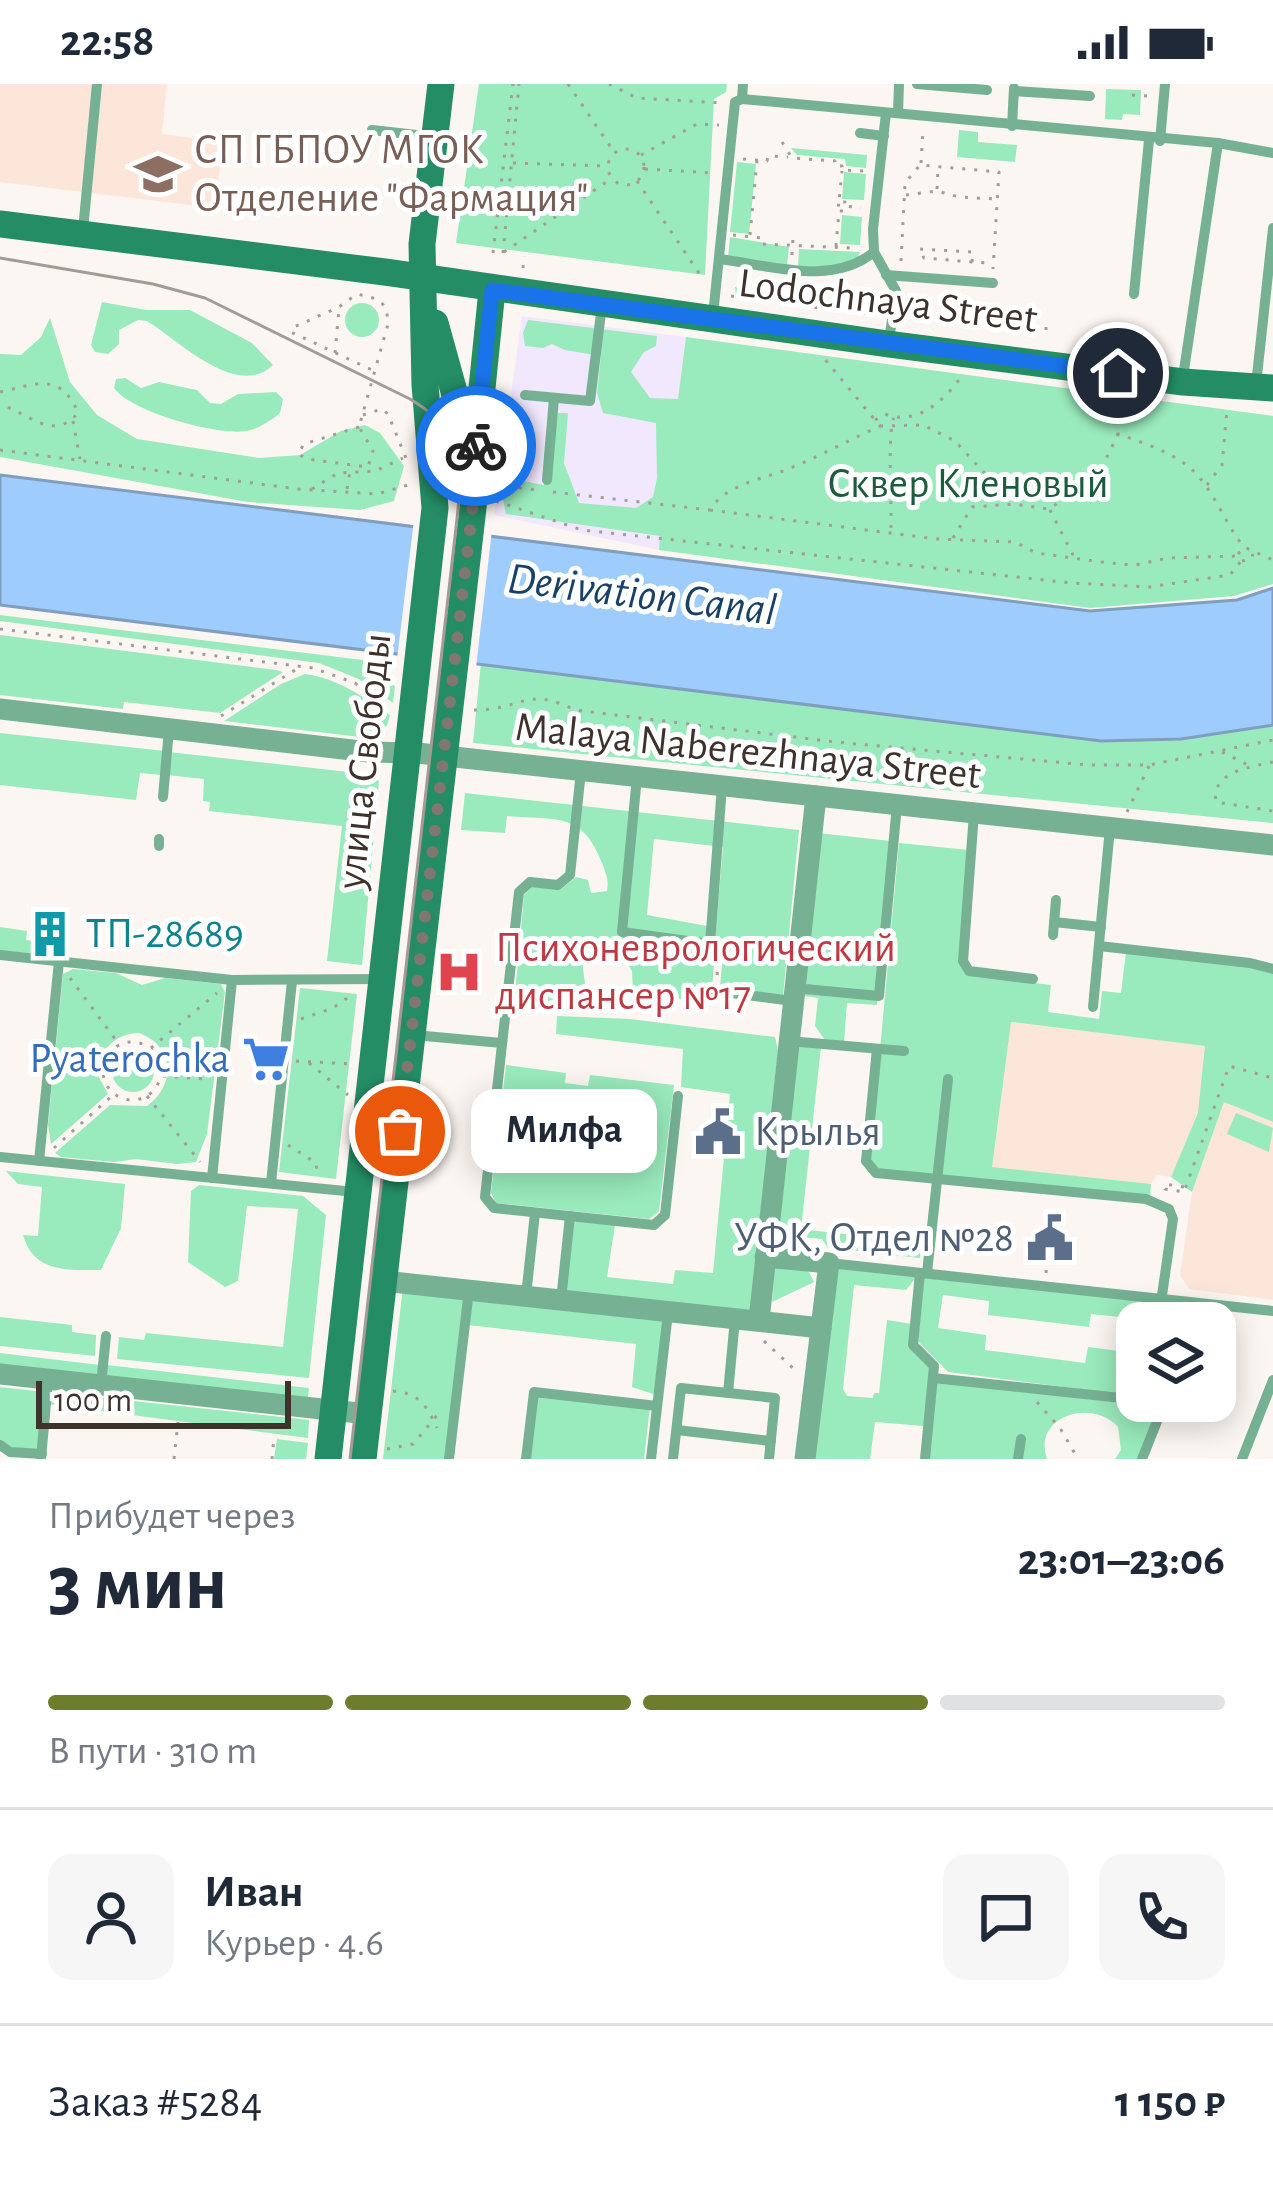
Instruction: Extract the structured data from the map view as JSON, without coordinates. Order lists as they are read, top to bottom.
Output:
{
  "streets": {
    "main road": ["Lodochnaya Street", "улица Свободы"],
    "street": ["Malaya Naberezhnaya Street"]
  },
  "crossings": [
    ["Lodochnaya Street", "улица Свободы"],
    ["Malaya Naberezhnaya Street", "улица Свободы"]
  ],
  "water": ["Derivation Canal"],
  "parks": ["Сквер Кленовый"],
  "places": {
    "school or university": ["СП ГБПОУ МГОК Отделение \"Фармация\""],
    "building": ["ТП-28689"],
    "hospital": ["Психоневрологический диспансер №17"],
    "supermarket": ["Pyaterochka"],
    "other": ["Милфа"],
    "public building": ["Крылья", "УФК, Отдел №28"]
  },
  "scale_bar": "100 m",
  "page": {
    "status": "22:58",
    "bubble": "Милфа",
    "scale": "100 m",
    "heading": ["3 мин", "Прибудет через", "23:01–23:06"],
    "panel": [
      "Иван",
      "Курьер · 4.6",
      "Заказ #5284",
      "1 150 ₽"
    ],
    "bar": "В пути · 310 m"
  }
}
